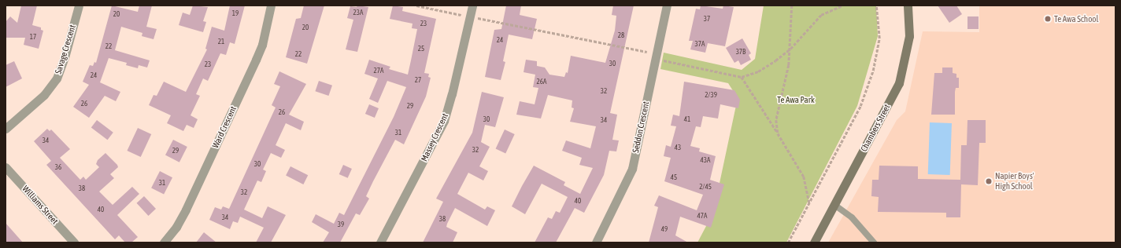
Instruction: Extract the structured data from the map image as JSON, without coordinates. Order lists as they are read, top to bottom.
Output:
{
  "streets": {
    "main road": ["Chambers Street"],
    "street": [
      "Savage Crescent",
      "Ward Crescent",
      "Seddon Crescent",
      "Massey Crescent",
      "Williams Street"
    ]
  },
  "parks": ["Te Awa Park"],
  "places": ["Te Awa School", "Napier Boys' High School"],
  "house_numbers": [
    "23A",
    "19",
    "20",
    "37",
    "23",
    "20",
    "28",
    "17",
    "24",
    "21",
    "37A",
    "22",
    "25",
    "37B",
    "22",
    "30",
    "23",
    "27A",
    "24",
    "27",
    "26A",
    "32",
    "2/39",
    "26",
    "29",
    "26",
    "30",
    "41",
    "34",
    "31",
    "34",
    "43",
    "32",
    "29",
    "43A",
    "30",
    "36",
    "45",
    "31",
    "2/45",
    "38",
    "32",
    "40",
    "40",
    "47A",
    "34",
    "38",
    "39",
    "49"
  ]
}
